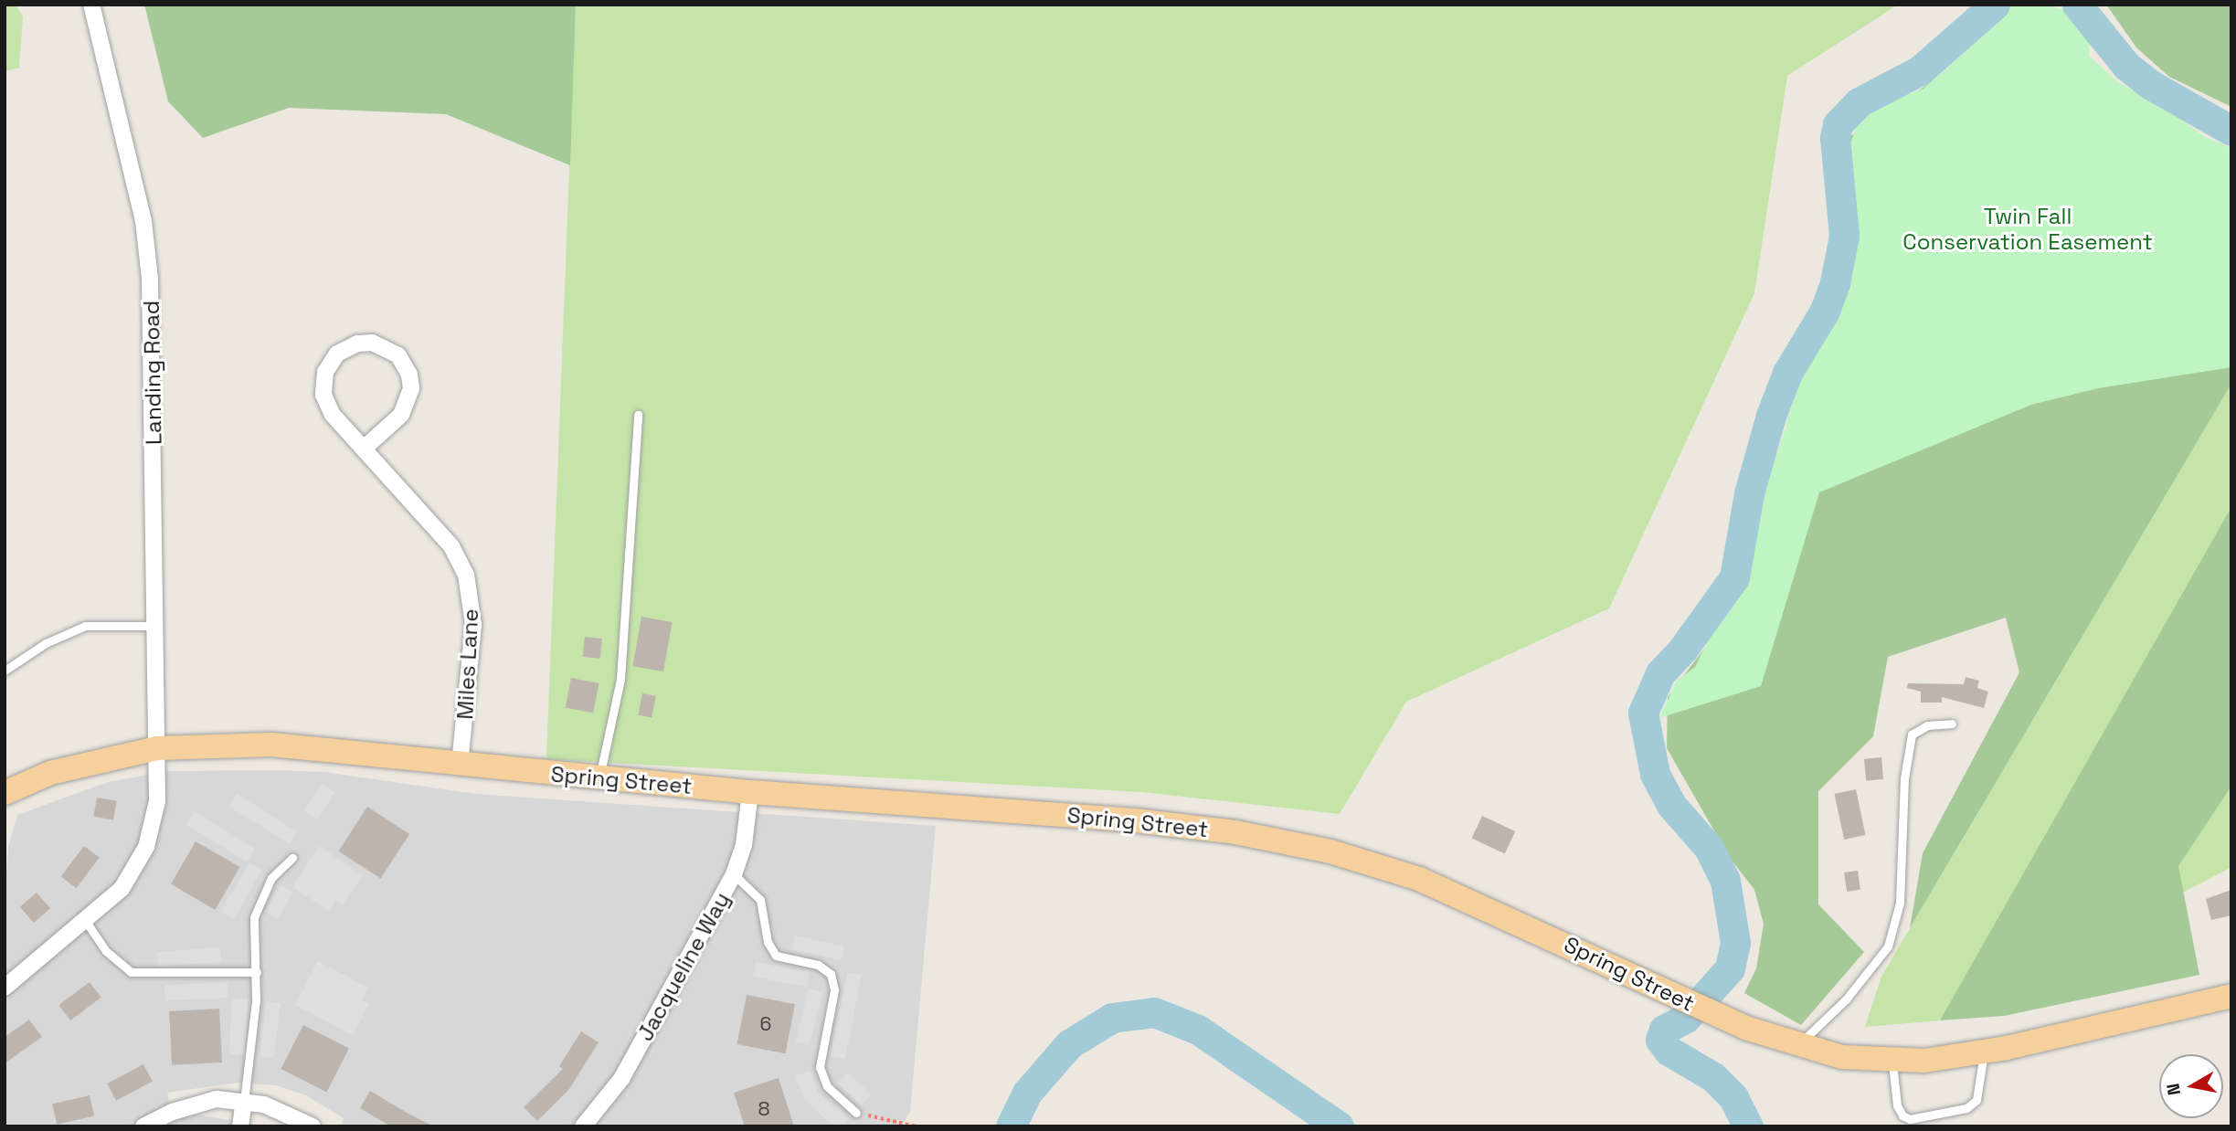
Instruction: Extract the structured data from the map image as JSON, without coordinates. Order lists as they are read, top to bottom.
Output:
{
  "streets": {
    "main road": ["Spring Street"],
    "street": ["Landing Road", "Miles Lane", "Jacqueline Way"]
  },
  "crossings": [
    ["Landing Road", "Spring Street"],
    ["Miles Lane", "Spring Street"],
    ["Spring Street", "Jacqueline Way"]
  ],
  "parks": ["Twin Fall Conservation Easement"],
  "house_numbers": ["6", "8"],
  "north": "left"
}
